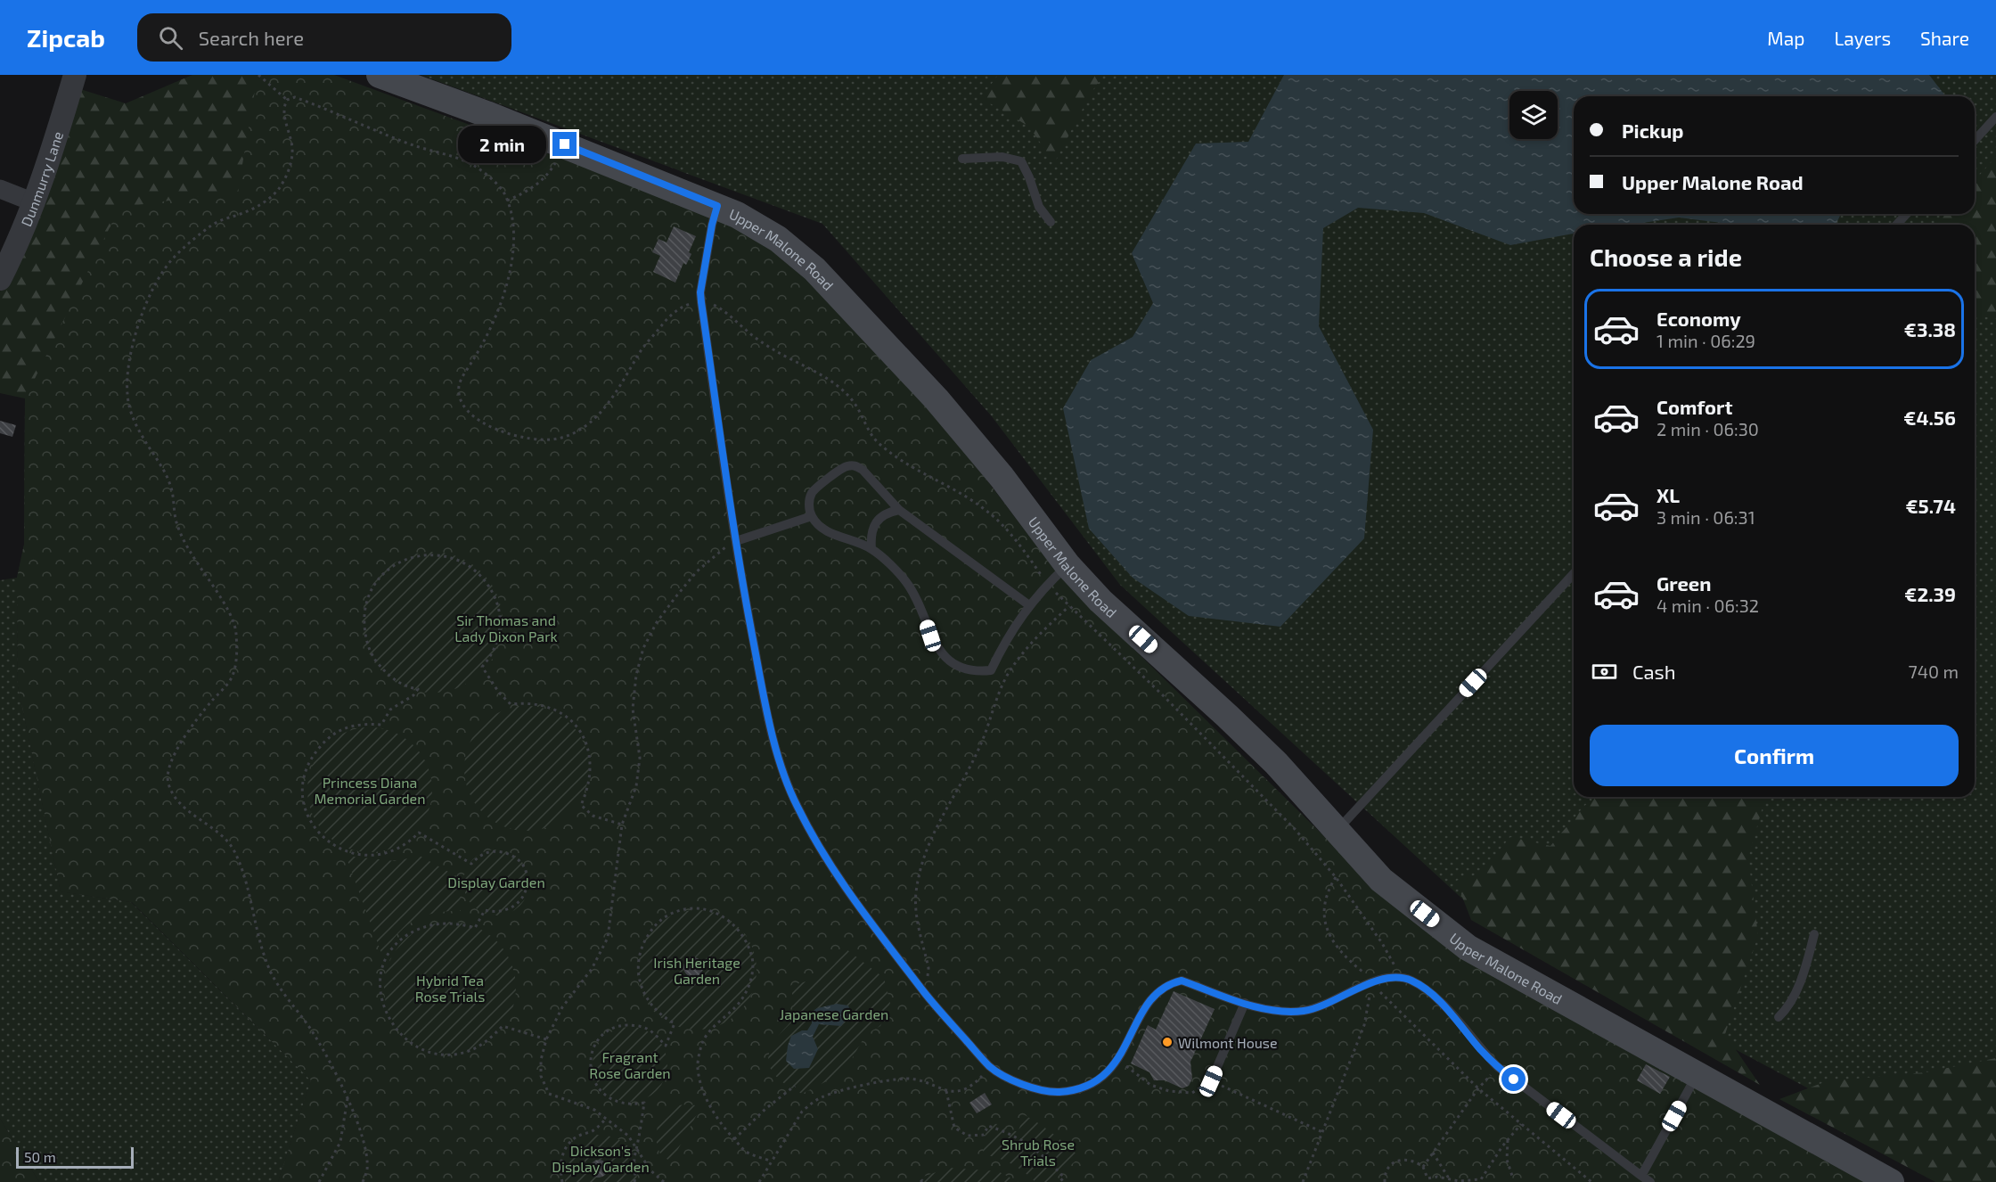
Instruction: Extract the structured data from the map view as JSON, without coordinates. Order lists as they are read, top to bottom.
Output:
{
  "streets": {
    "main road": ["Upper Malone Road"],
    "street": ["Dunmurry Lane"]
  },
  "parks": [
    "Sir Thomas and Lady Dixon Park",
    "Princess Diana Memorial Garden",
    "Display Garden",
    "Irish Heritage Garden",
    "Hybrid Tea Rose Trials",
    "Japanese Garden",
    "Fragrant Rose Garden",
    "Shrub Rose Trials",
    "Dickson's Display Garden"
  ],
  "places": ["Wilmont House"],
  "scale_bar": "50 m",
  "page": {
    "header": "Zipcab",
    "search": "Search here",
    "nav": ["Map", "Layers", "Share"],
    "banner": ["Pickup", "Upper Malone Road"],
    "bubble": "2 min",
    "heading": "Choose a ride",
    "list": [
      {
        "name": "Economy",
        "note": "1 min · 06:29",
        "value": "€3.38"
      },
      {
        "name": "Comfort",
        "note": "2 min · 06:30",
        "value": "€4.56"
      },
      {
        "name": "XL",
        "note": "3 min · 06:31",
        "value": "€5.74"
      },
      {
        "name": "Green",
        "note": "4 min · 06:32",
        "value": "€2.39"
      }
    ],
    "pay": ["Cash", "740 m"],
    "buttons": "Confirm",
    "scale": "50 m"
  }
}
